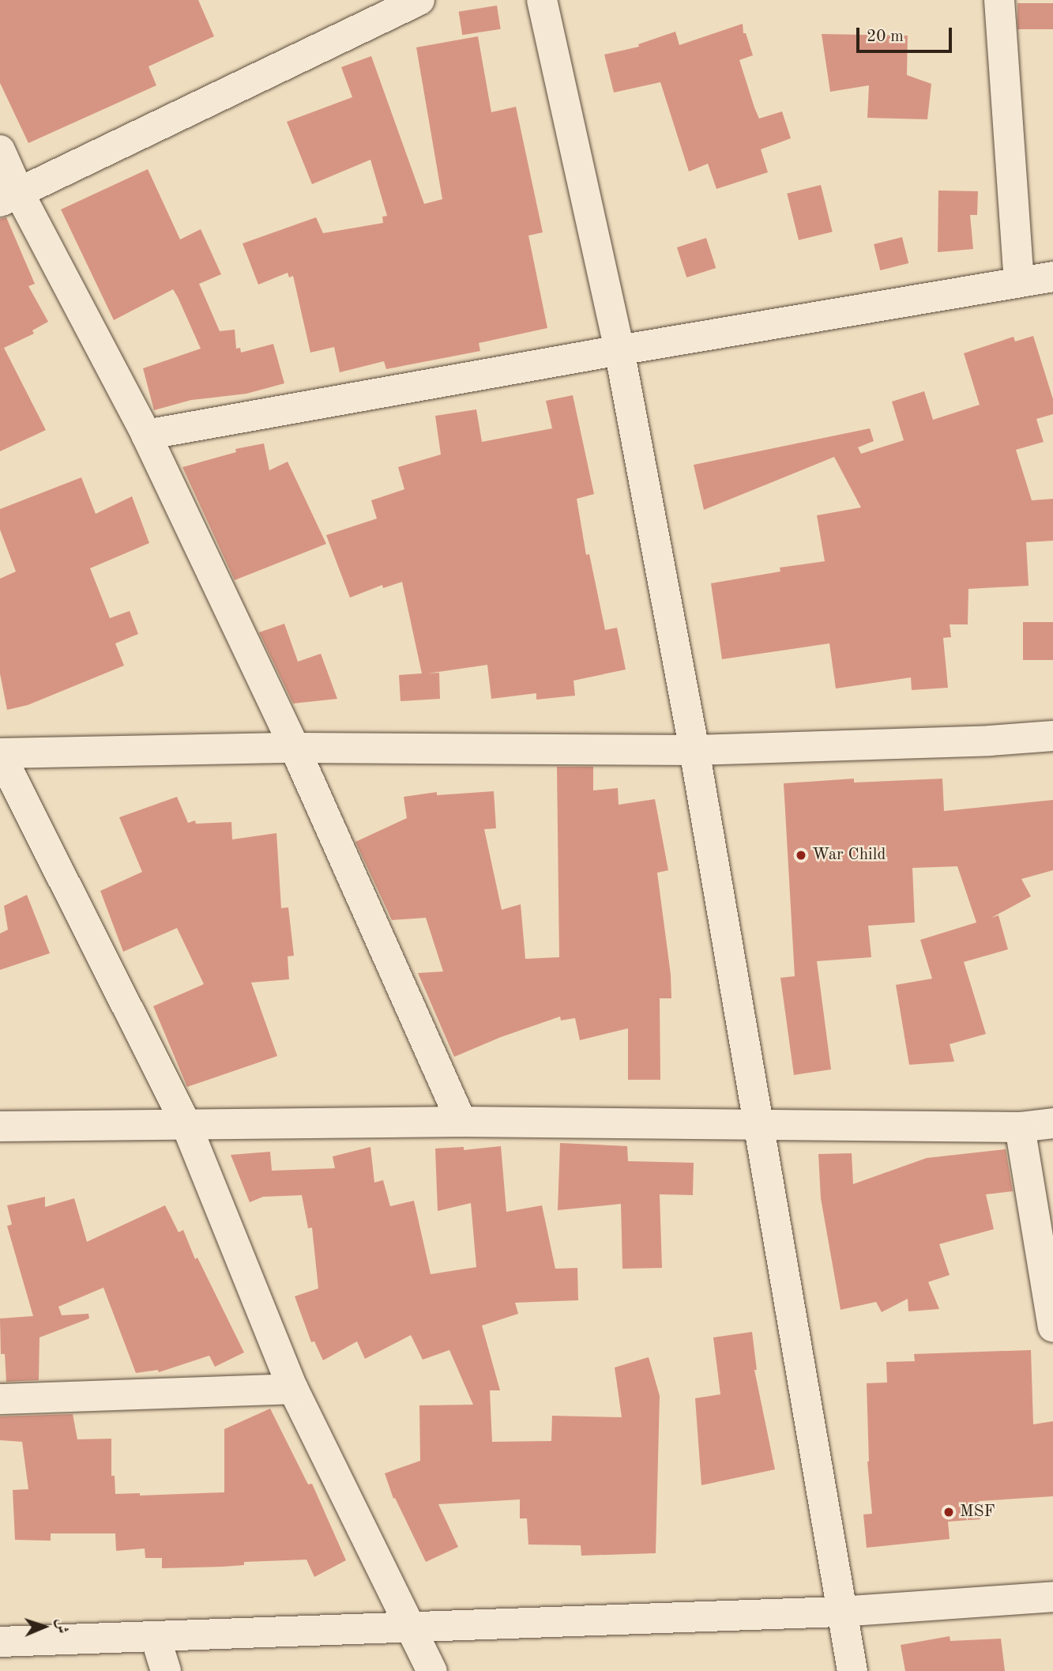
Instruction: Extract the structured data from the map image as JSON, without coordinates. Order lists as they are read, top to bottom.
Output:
{
  "places": ["War Child", "MSF"],
  "scale_bar": "20 m",
  "north": "right"
}
